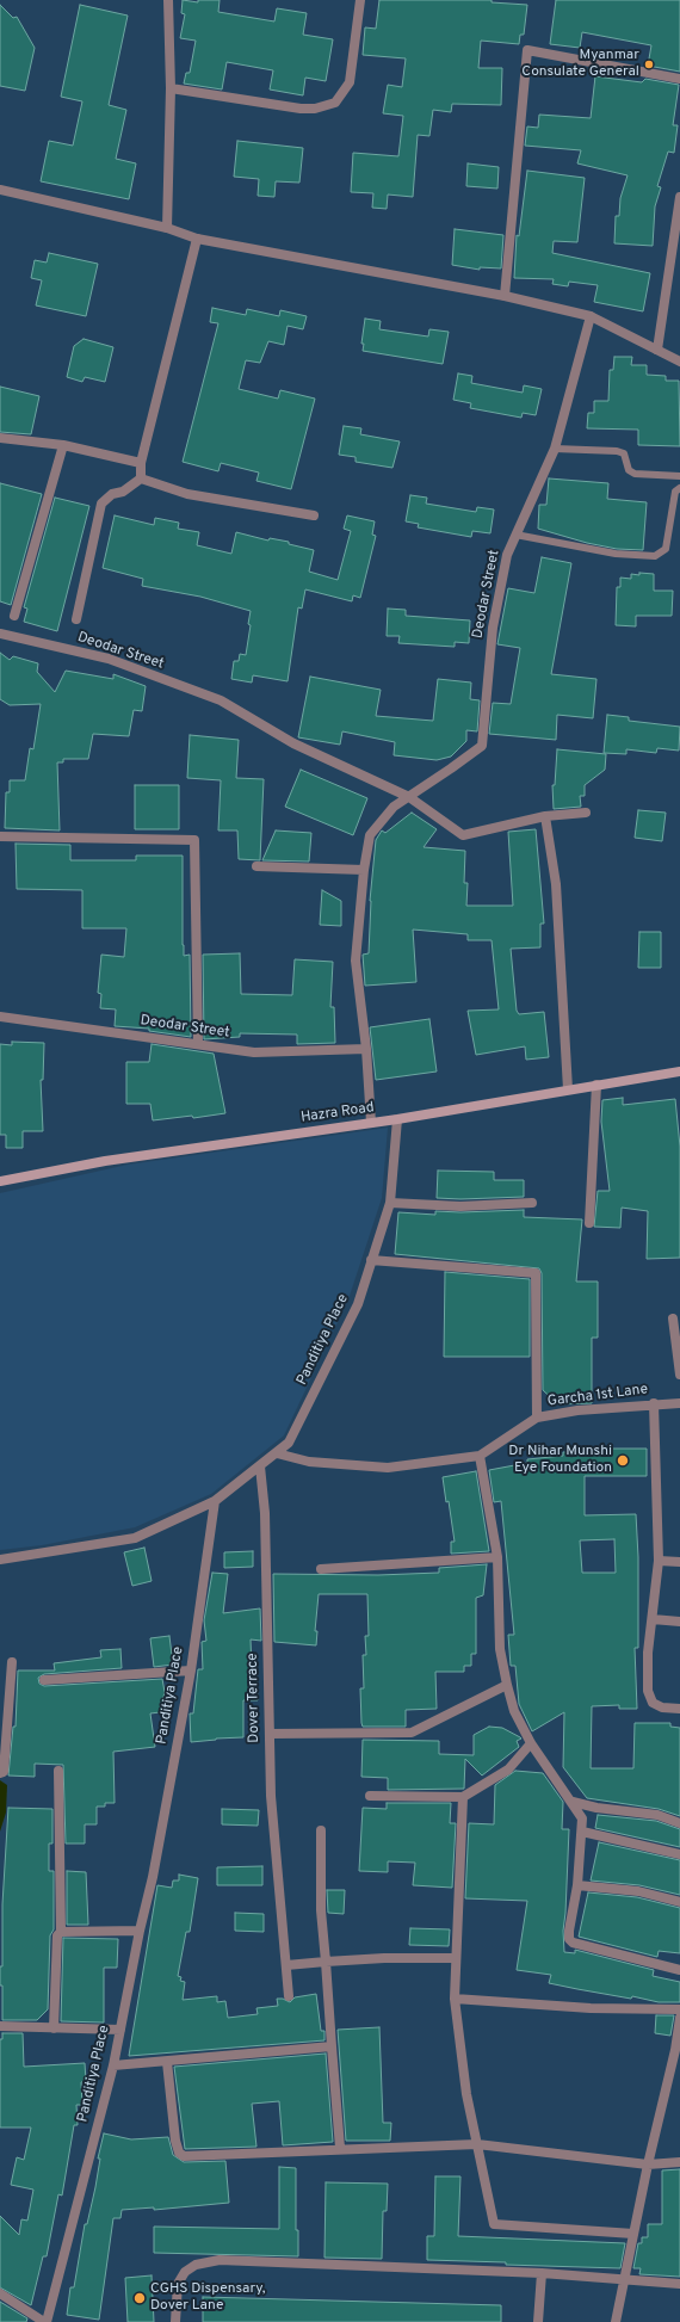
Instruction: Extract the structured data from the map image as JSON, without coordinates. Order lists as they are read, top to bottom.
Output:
{
  "streets": {
    "main road": ["Hazra Road"],
    "street": [
      "Deodar Street",
      "Panditiya Place",
      "Garcha 1st Lane",
      "Dover Terrace"
    ]
  },
  "crossings": [
    ["Deodar Street", "Hazra Road"],
    ["Hazra Road", "Panditiya Place"],
    ["Panditiya Place", "Dover Terrace"]
  ],
  "places": ["Myanmar Consulate General", "Dr Nihar Munshi Eye Foundation", "CGHS Dispensary, Dover Lane"]
}
